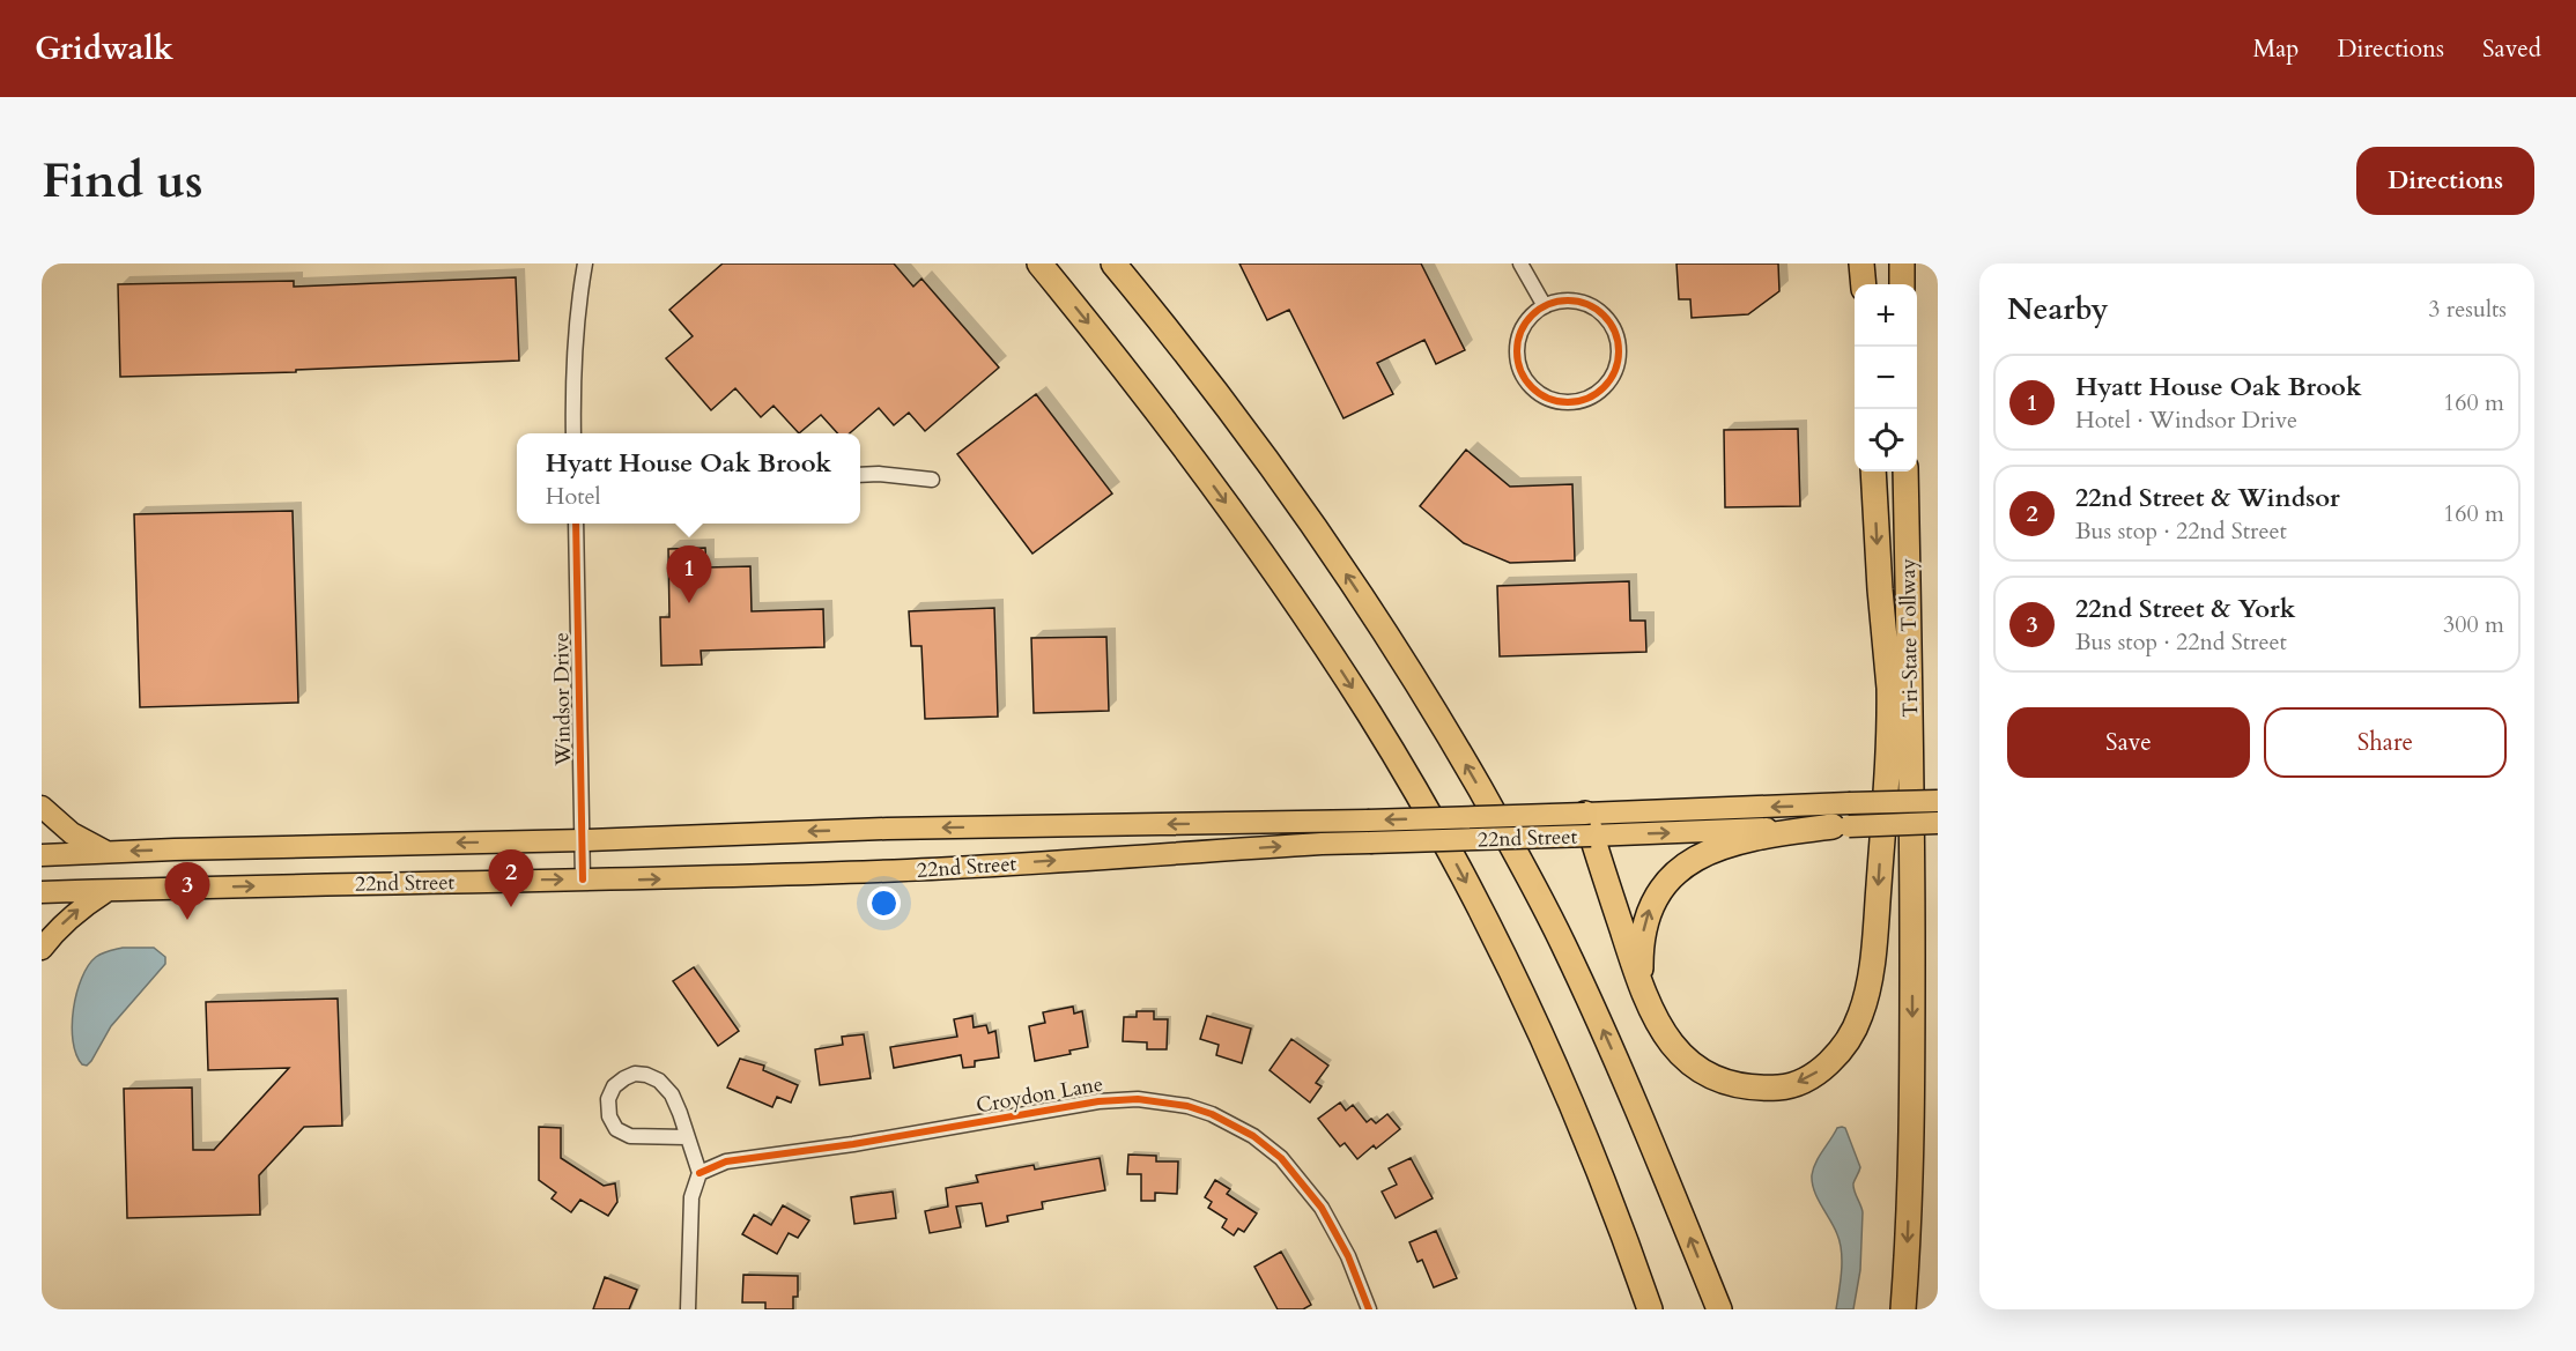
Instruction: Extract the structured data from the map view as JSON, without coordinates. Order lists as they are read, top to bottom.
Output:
{
  "streets": {
    "highway": ["Tri-State Tollway"],
    "main road": ["22nd Street"],
    "street": ["Windsor Drive", "Croydon Lane"]
  },
  "crossings": [
    ["Windsor Drive", "22nd Street"]
  ],
  "one_way": ["Tri-State Tollway"],
  "page": {
    "header": "Gridwalk",
    "nav": ["Map", "Directions", "Saved"],
    "buttons": [
      "Directions",
      ["Save", "Share"]
    ],
    "title": "Find us",
    "heading": ["Nearby", "3 results"],
    "map_buttons": ["+", "−"],
    "list": [
      {
        "mark": "1",
        "name": "Hyatt House Oak Brook",
        "note": "Hotel · Windsor Drive",
        "value": "160 m"
      },
      {
        "mark": "2",
        "name": "22nd Street & Windsor",
        "note": "Bus stop · 22nd Street",
        "value": "160 m"
      },
      {
        "mark": "3",
        "name": "22nd Street & York",
        "note": "Bus stop · 22nd Street",
        "value": "300 m"
      }
    ],
    "popup": ["Hyatt House Oak Brook", "Hotel"],
    "pins": ["1", "2", "3"]
  }
}
